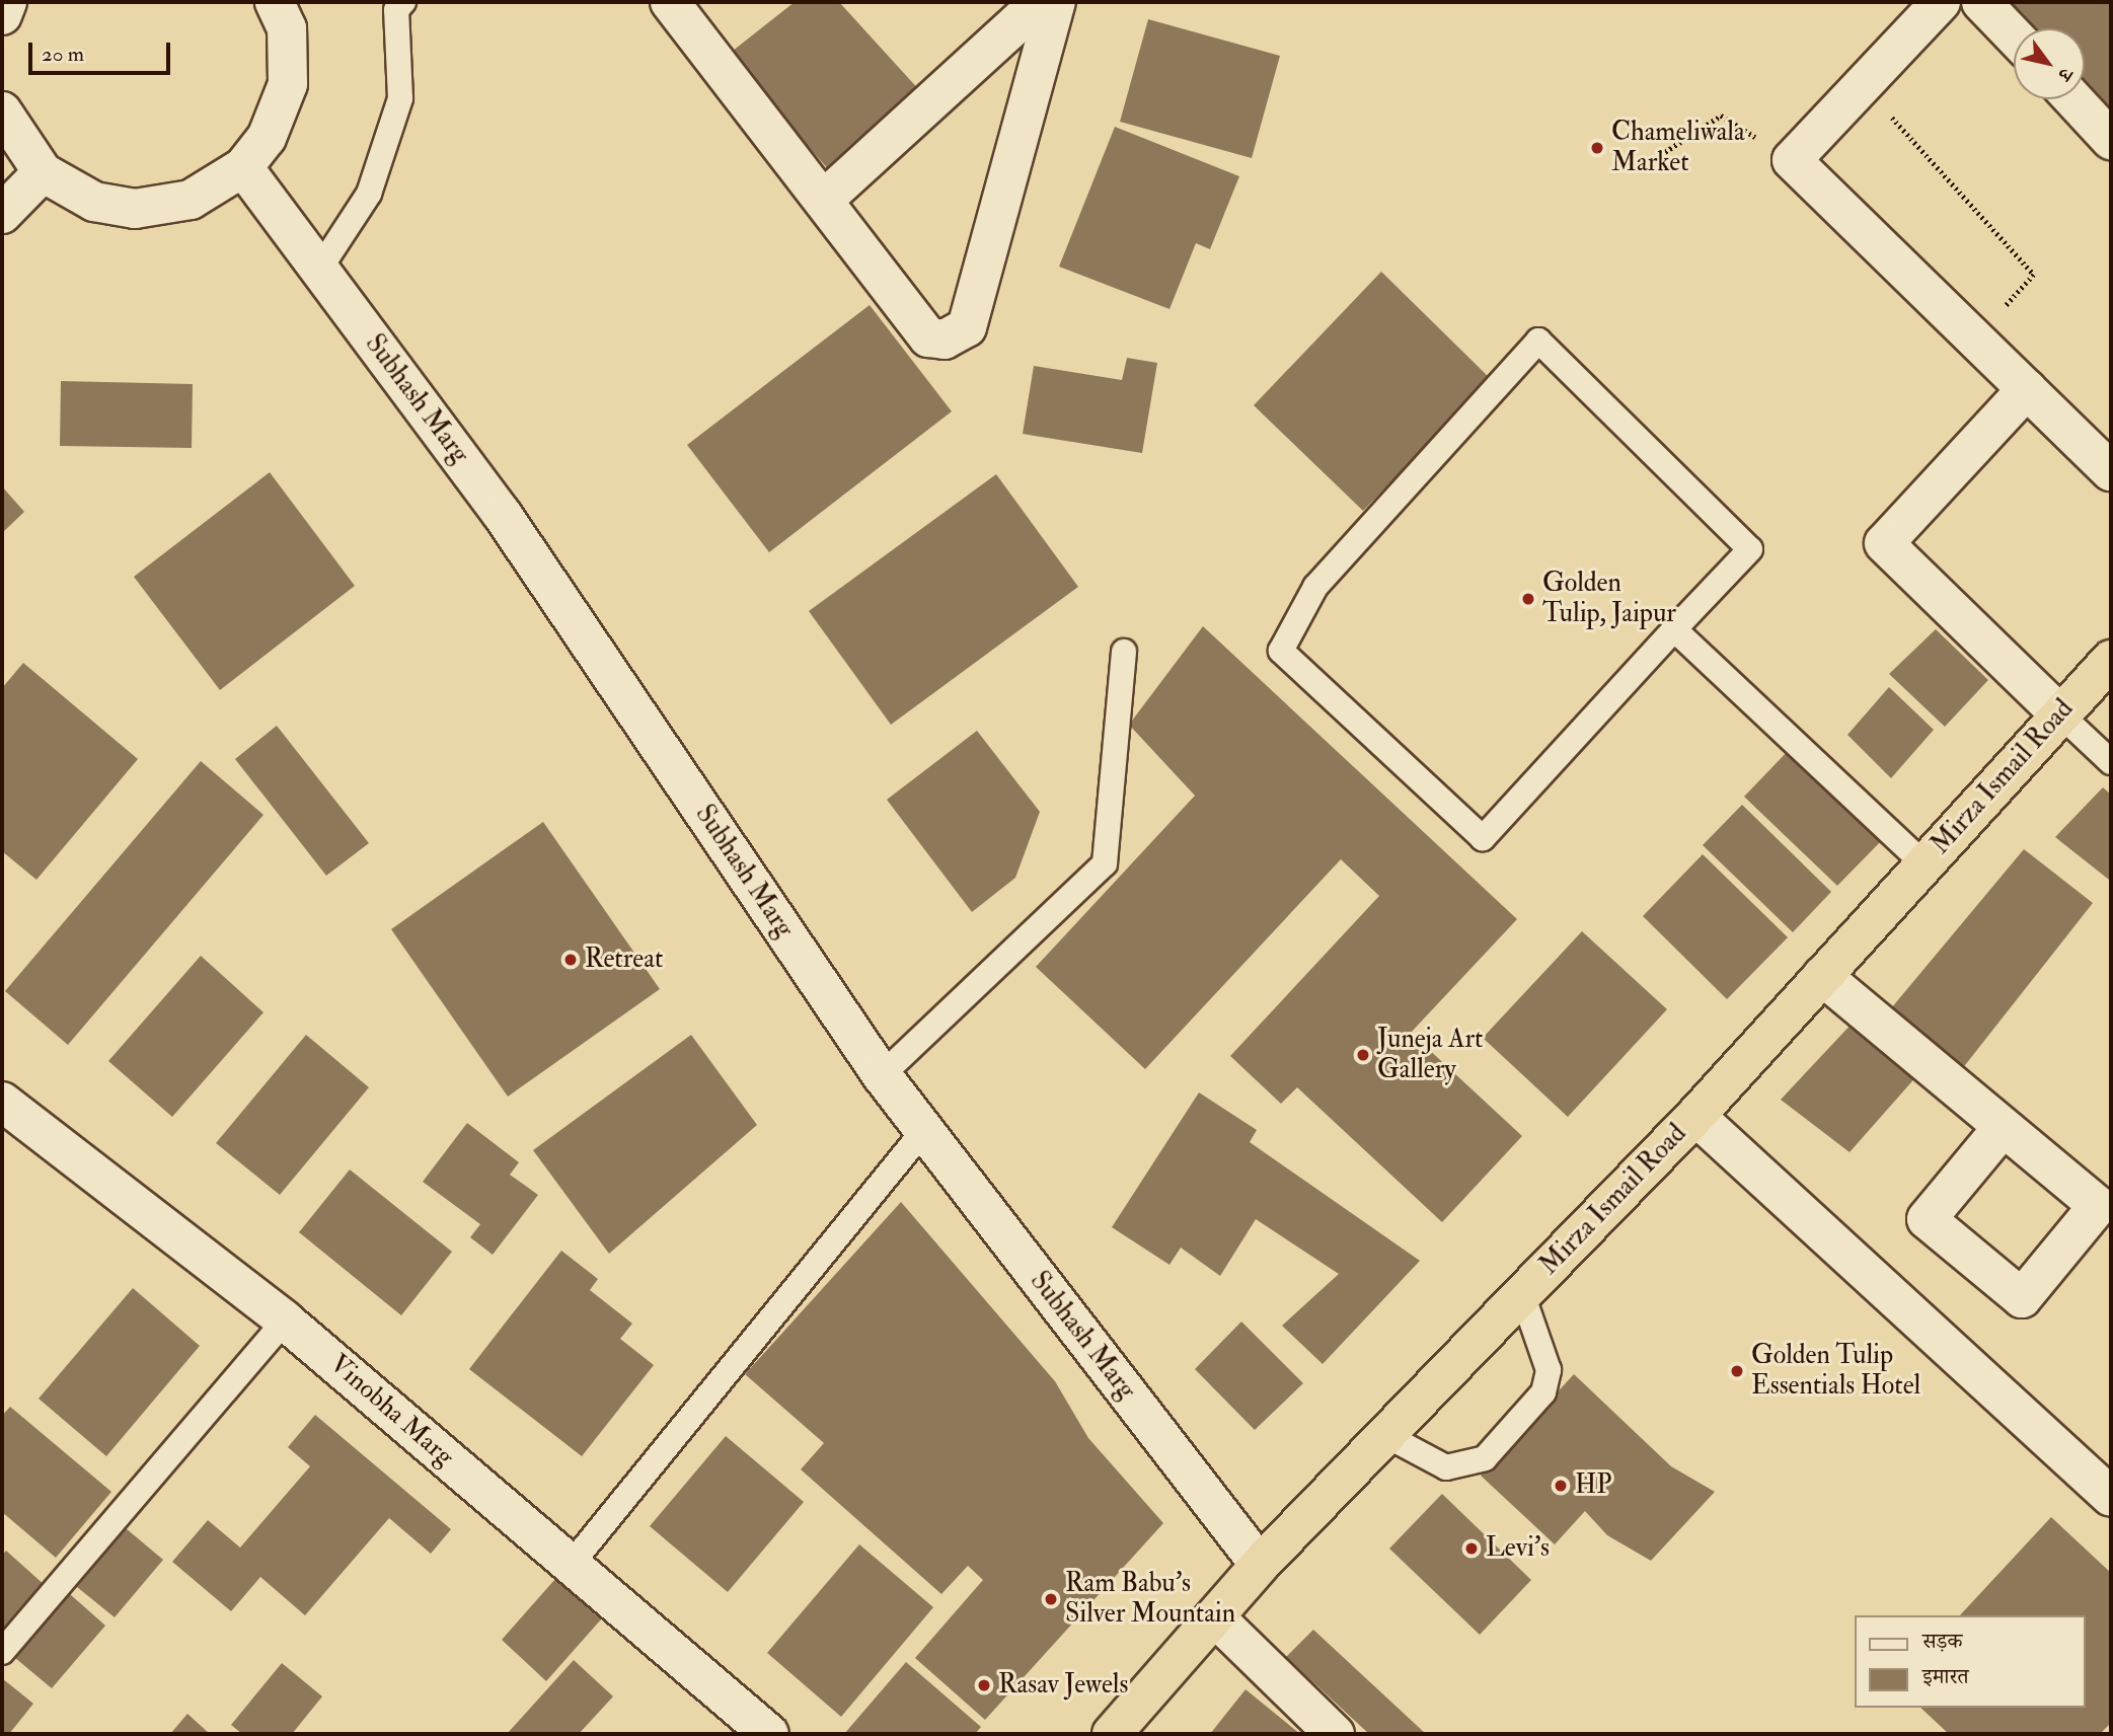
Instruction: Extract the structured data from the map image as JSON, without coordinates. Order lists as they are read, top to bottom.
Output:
{
  "streets": {
    "highway": ["Mirza Ismail Road"],
    "street": ["Subhash Marg", "Vinobha Marg"]
  },
  "crossings": [
    ["Subhash Marg", "Mirza Ismail Road"]
  ],
  "places": [
    "Chameliwala Market",
    "Golden Tulip, Jaipur",
    "Retreat",
    "Juneja Art Gallery",
    "Golden Tulip Essentials Hotel",
    "HP",
    "Levi's",
    "Ram Babu's Silver Mountain",
    "Rasav Jewels"
  ],
  "legend": ["सड़क", "इमारत"],
  "scale_bar": "20 m",
  "north": "bottom right"
}
